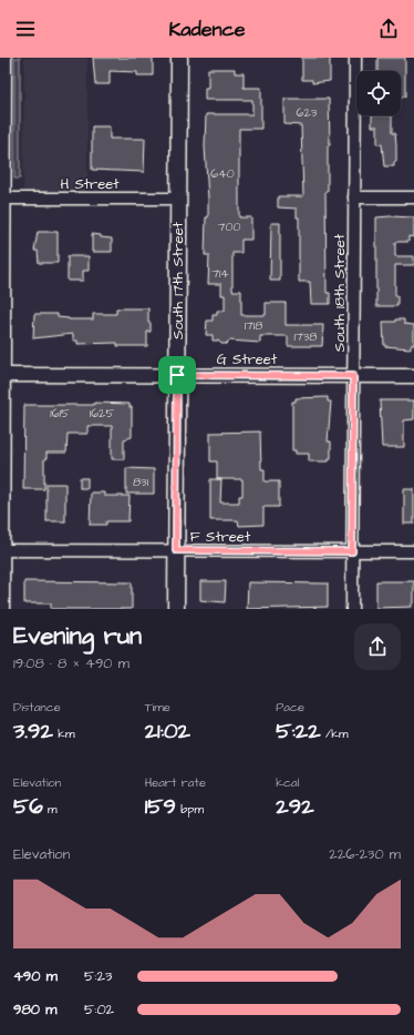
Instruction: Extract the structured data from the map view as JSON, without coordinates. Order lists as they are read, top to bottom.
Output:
{
  "streets": {
    "main road": ["South 17th Street"],
    "street": [
      "H Street",
      "South 18th Street",
      "G Street",
      "F Street"
    ]
  },
  "crossings": [
    ["H Street", "South 17th Street"],
    ["South 17th Street", "G Street"],
    ["South 17th Street", "F Street"],
    ["South 18th Street", "G Street"],
    ["South 18th Street", "F Street"]
  ],
  "house_numbers": [
    "623",
    "640",
    "700",
    "714",
    "1718",
    "1738",
    "1615",
    "1625",
    "831"
  ],
  "page": {
    "header": "Kadence",
    "heading": ["Evening run", "19:08 · 8 × 490 m"],
    "stats": [
      ["Distance", "3.92 km"],
      ["Time", "21:02"],
      ["Pace", "5:22 /km"],
      ["Elevation", "56 m"],
      ["Heart rate", "159 bpm"],
      ["kcal", "292"]
    ],
    "chart": ["Elevation", "226–230 m"],
    "list": [
      {
        "name": "490 m",
        "note": "5:23"
      },
      {
        "name": "980 m",
        "note": "5:02"
      }
    ]
  }
}
